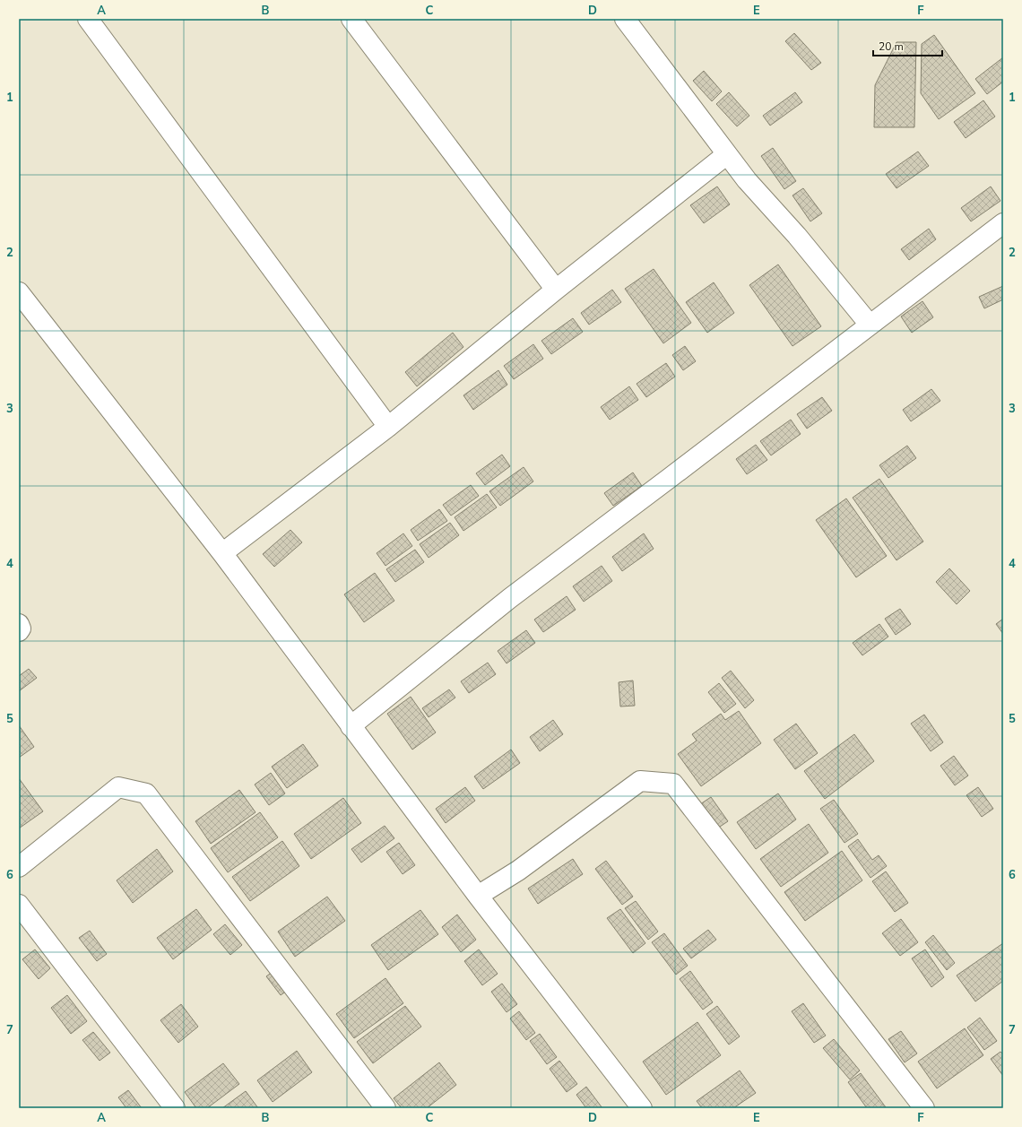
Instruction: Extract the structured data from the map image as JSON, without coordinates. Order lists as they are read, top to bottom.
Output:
{
  "scale_bar": "20 m",
  "grid": {
    "columns": [
      "A",
      "B",
      "C",
      "D",
      "E",
      "F"
    ],
    "rows": [
      "1",
      "2",
      "3",
      "4",
      "5",
      "6",
      "7"
    ]
  }
}
